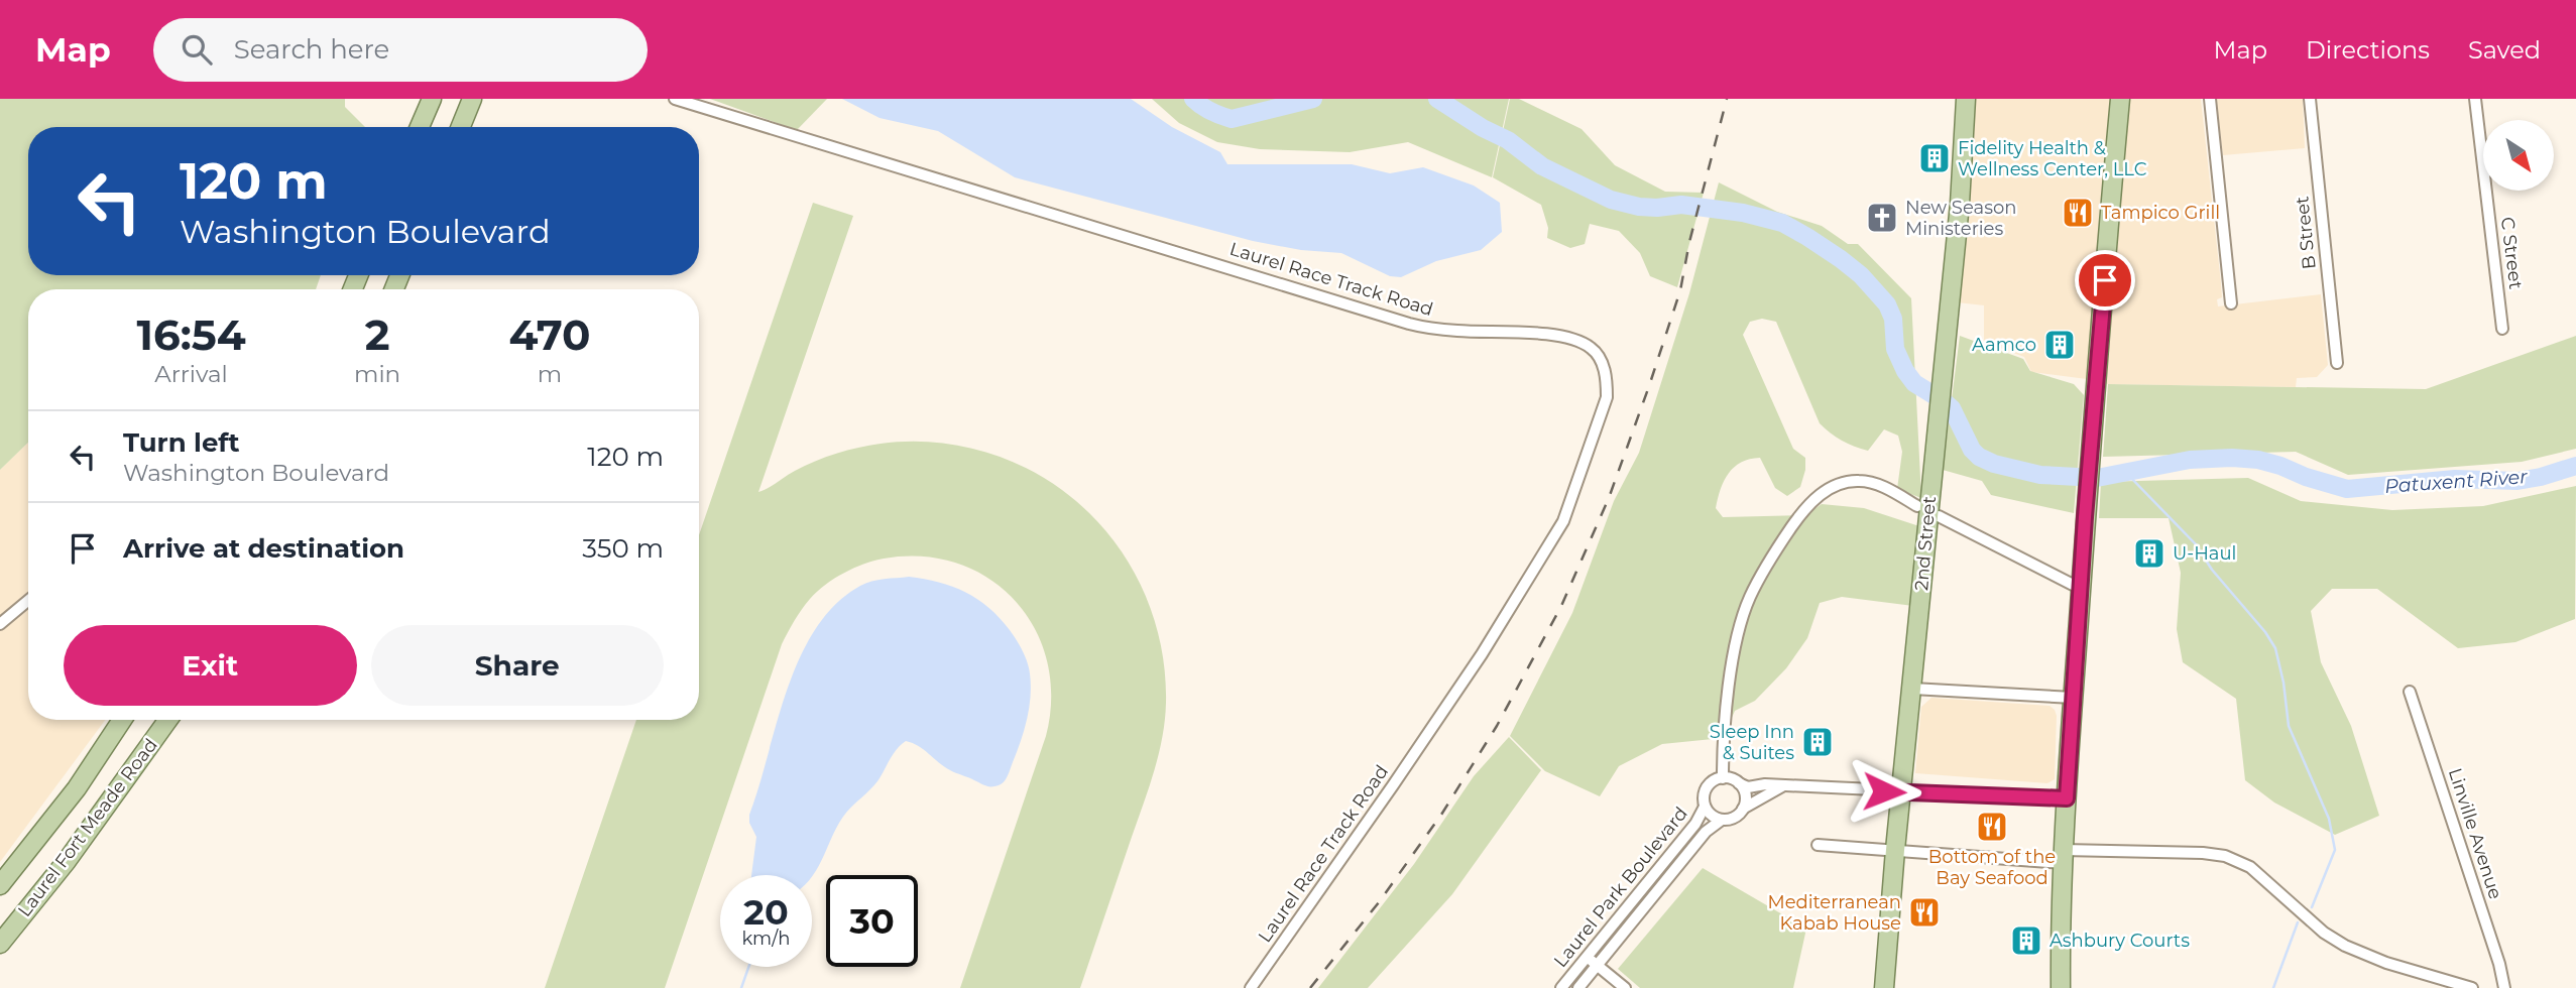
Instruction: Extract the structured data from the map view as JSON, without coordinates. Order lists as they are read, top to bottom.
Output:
{
  "streets": {
    "main road": ["2nd Street", "Laurel Fort Meade Road"],
    "street": [
      "B Street",
      "C Street",
      "Laurel Race Track Road",
      "Linville Avenue",
      "Laurel Park Boulevard"
    ]
  },
  "water": ["Patuxent River"],
  "places": {
    "building": [
      "Fidelity Health & Wellness Center, LLC",
      "Aamco",
      "U-Haul",
      "Sleep Inn & Suites",
      "Ashbury Courts"
    ],
    "restaurant": ["Tampico Grill", "Bottom of the Bay Seafood", "Mediterranean Kabab House"],
    "church": ["New Season Ministeries"]
  },
  "north": "bottom right",
  "page": {
    "header": "Map",
    "search": "Search here",
    "nav": ["Map", "Directions", "Saved"],
    "turn": ["120 m", "Washington Boulevard"],
    "eta": [
      "16:54",
      "Arrival",
      "2",
      "min",
      "470",
      "m"
    ],
    "list": [
      {
        "name": "Turn left",
        "note": "Washington Boulevard",
        "value": "120 m"
      },
      {
        "name": "Arrive at destination",
        "value": "350 m"
      }
    ],
    "buttons": ["Exit", "Share"],
    "speed": "20 km/h",
    "limit": "30"
  }
}
